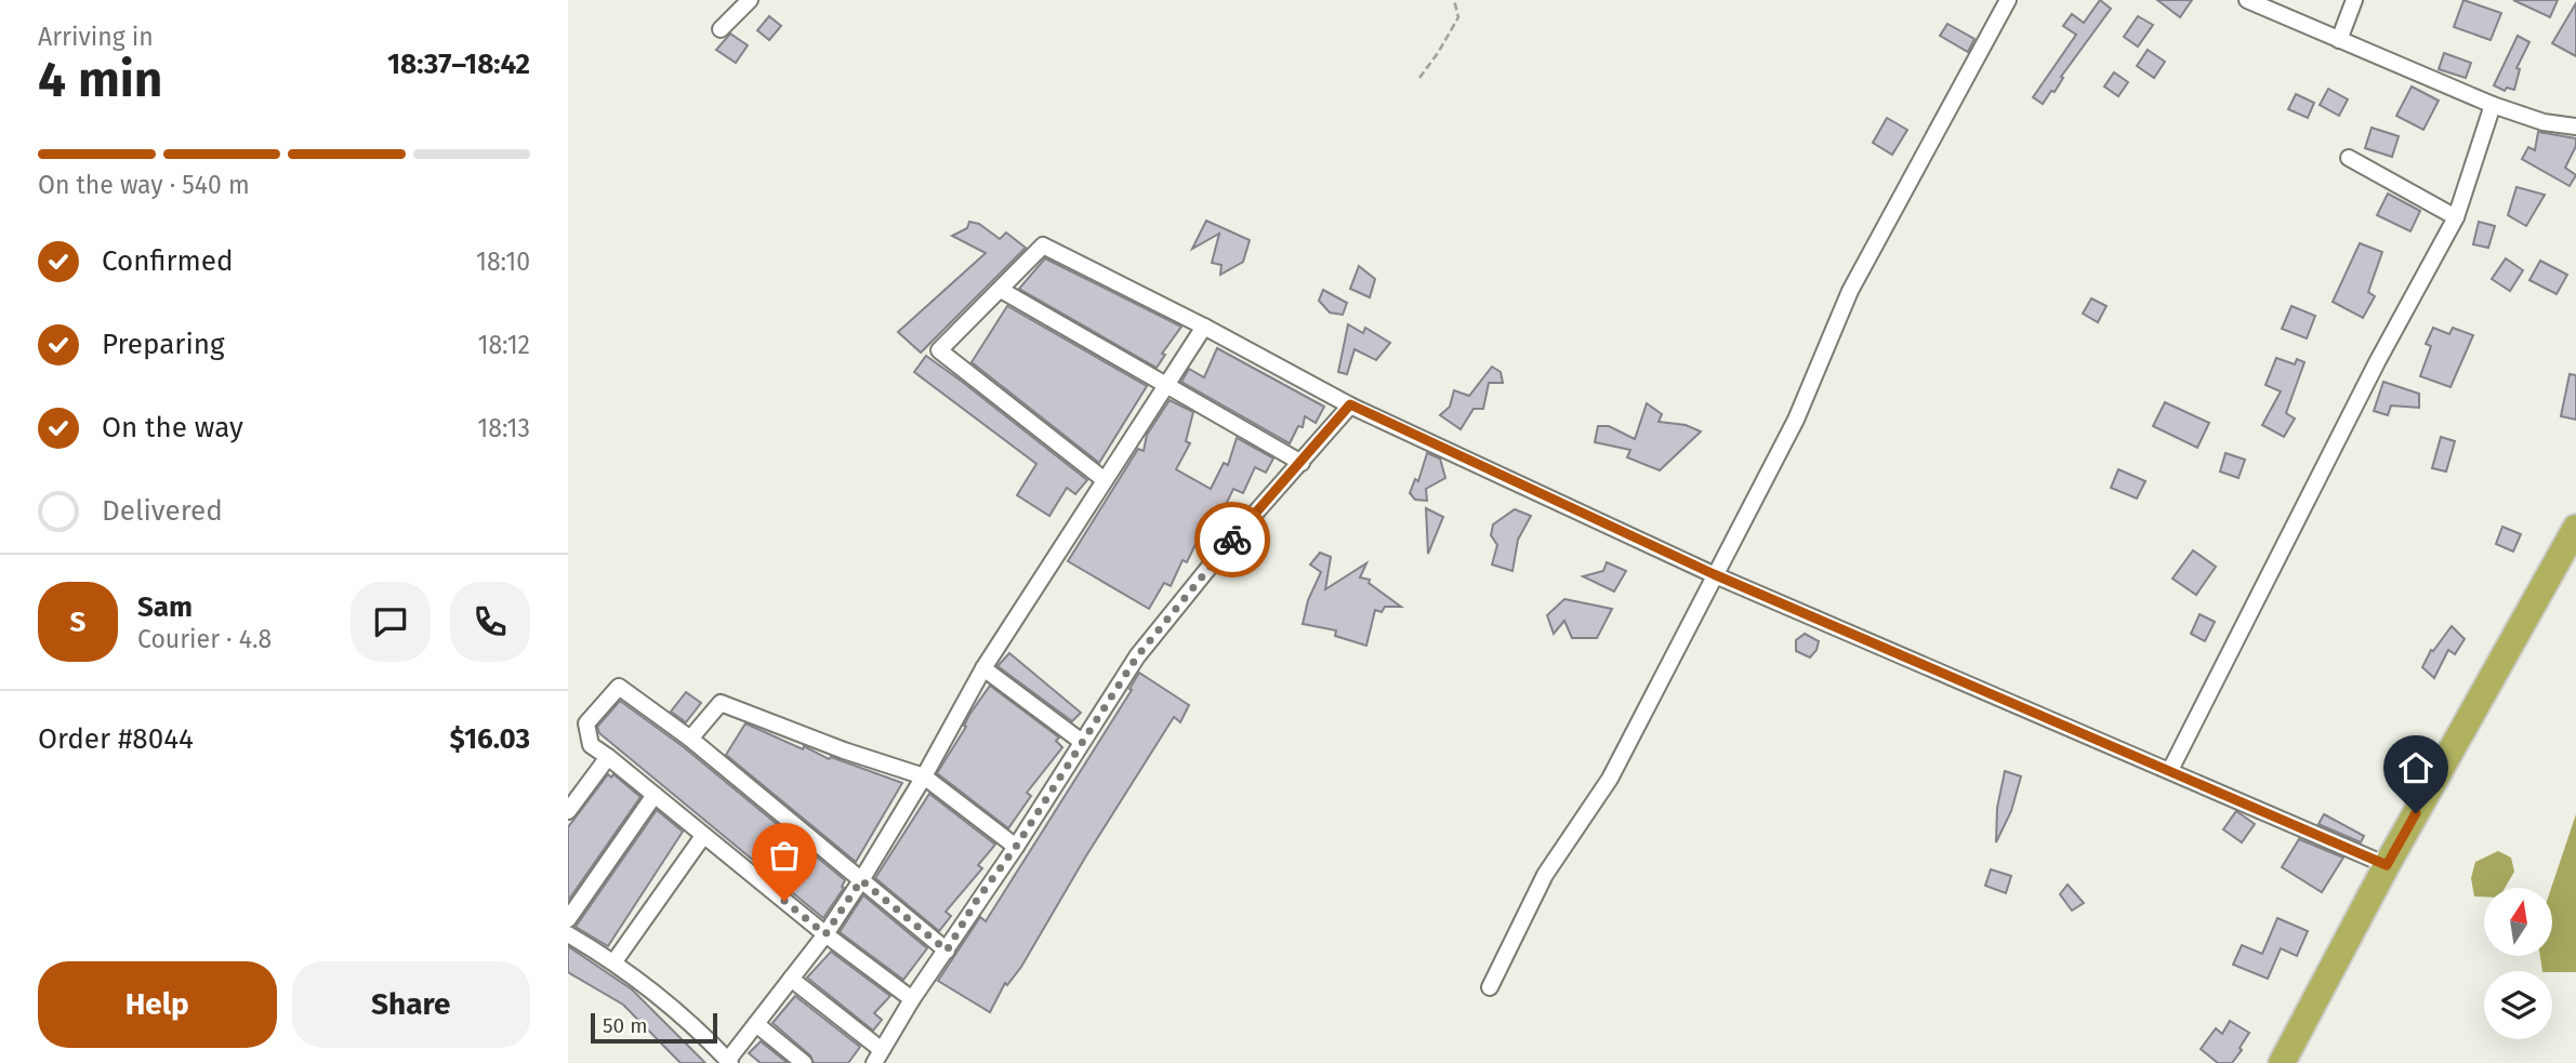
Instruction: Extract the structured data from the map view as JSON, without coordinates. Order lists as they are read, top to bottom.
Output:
{
  "scale_bar": "50 m",
  "north": "top",
  "page": {
    "heading": ["4 min", "Arriving in", "18:37–18:42"],
    "panel": [
      "Sam",
      "Courier · 4.8",
      "Order #8044",
      "$16.03"
    ],
    "bar": "On the way · 540 m",
    "list": [
      ["Confirmed", "18:10"],
      ["Preparing", "18:12"],
      ["On the way", "18:13"],
      "Delivered"
    ],
    "round": "S",
    "buttons": ["Help", "Share"],
    "scale": "50 m"
  }
}
